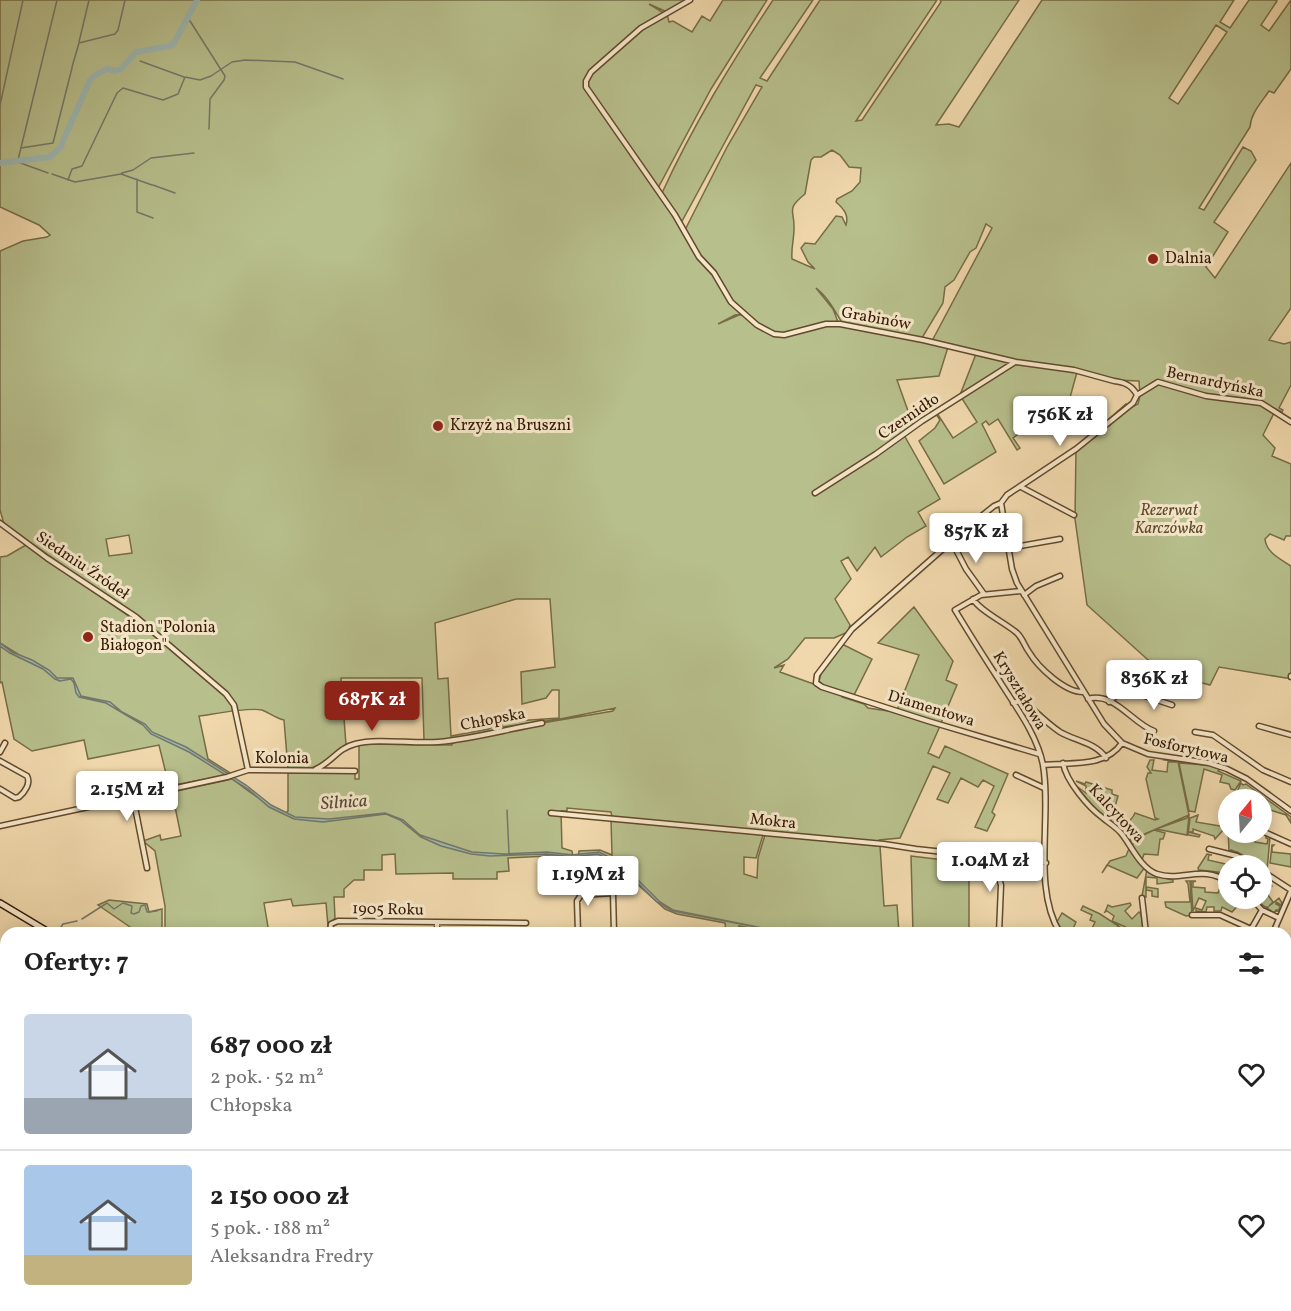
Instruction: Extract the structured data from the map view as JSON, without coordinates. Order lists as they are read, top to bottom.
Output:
{
  "streets": {
    "street": [
      "Grabinów",
      "Bernardyńska",
      "Czernidło",
      "Siedmiu Źródeł",
      "Kryształowa",
      "Diamentowa",
      "Chłopska",
      "Fosforytowa",
      "Kolonia",
      "Kalcytowa",
      "Mokra",
      "1905 Roku"
    ]
  },
  "crossings": [
    ["Grabinów", "Bernardyńska"],
    ["Grabinów", "Czernidło"],
    ["Bernardyńska", "Diamentowa"],
    ["Bernardyńska", "Fosforytowa"],
    ["Siedmiu Źródeł", "Kolonia"],
    ["Kryształowa", "Diamentowa"],
    ["Kryształowa", "Mokra"],
    ["Chłopska", "Kolonia"]
  ],
  "water": ["Silnica"],
  "parks": ["Rezerwat Karczówka"],
  "places": ["Dalnia", "Krzyż na Bruszni", "Stadion \"Polonia Białogon\""],
  "north": "top",
  "page": {
    "price": [
      "756K zł",
      "857K zł",
      "836K zł",
      "687K zł",
      "2.15M zł",
      "1.04M zł",
      "1.19M zł"
    ],
    "heading": "Oferty: 7",
    "list": [
      {
        "name": "687 000 zł",
        "note": "2 pok. · 52 m² · Chłopska"
      },
      {
        "name": "2 150 000 zł",
        "note": "5 pok. · 188 m² · Aleksandra Fredry"
      }
    ]
  }
}
